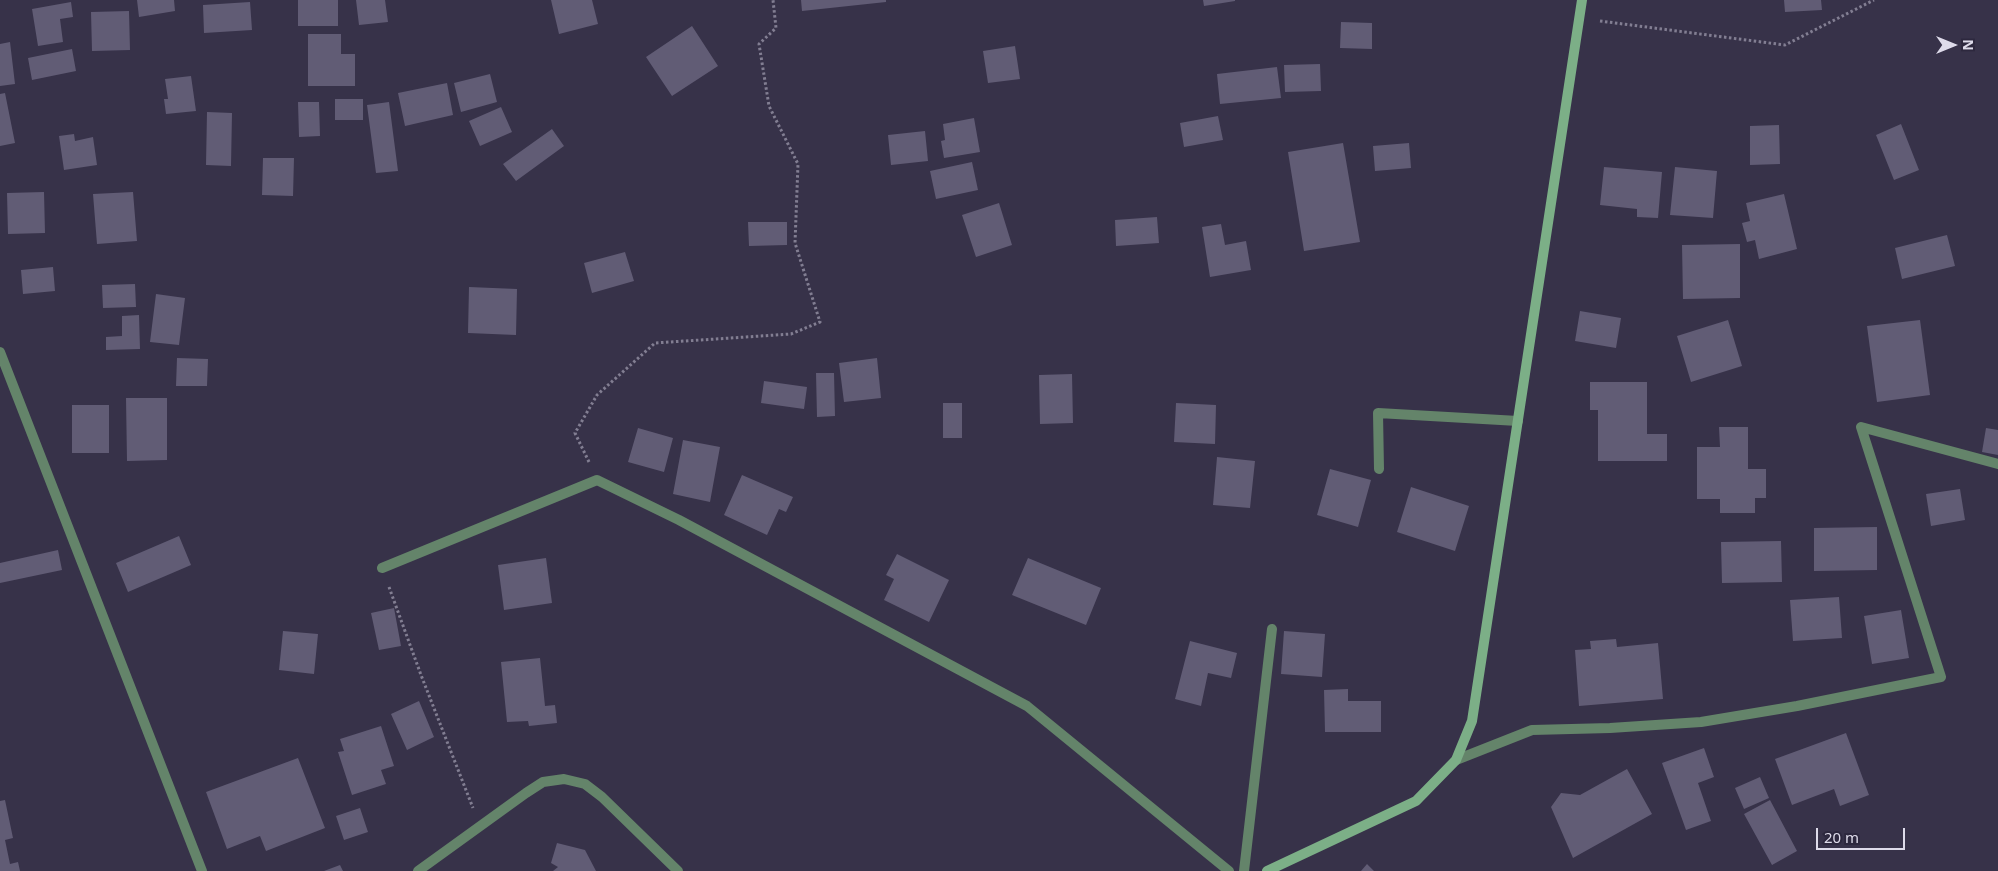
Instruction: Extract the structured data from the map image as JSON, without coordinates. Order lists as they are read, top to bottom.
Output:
{
  "scale_bar": "20 m",
  "north": "right"
}
